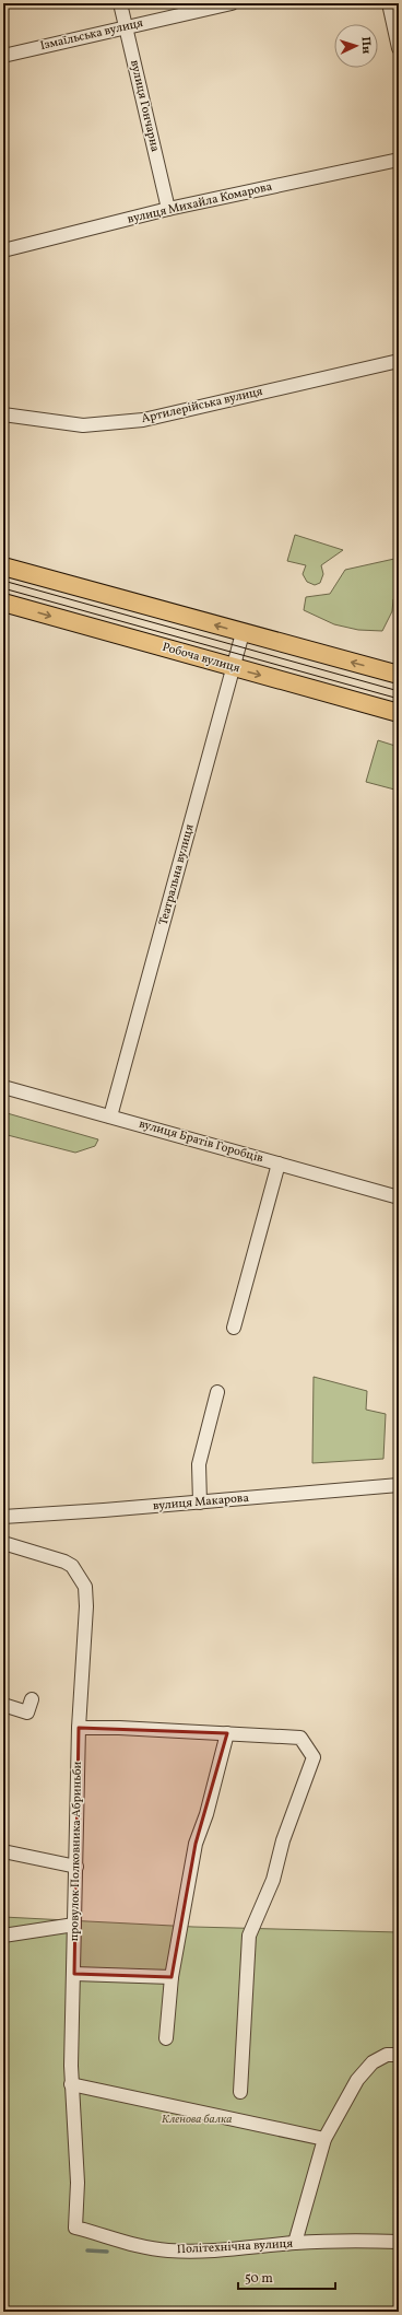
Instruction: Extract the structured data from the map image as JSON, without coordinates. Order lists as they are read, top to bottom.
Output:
{
  "streets": {
    "main road": ["Робоча вулиця"],
    "street": [
      "Ізмаїльська вулиця",
      "вулиця Гончарна",
      "вулиця Михайла Комарова",
      "Артилерійська вулиця",
      "Театральна вулиця",
      "вулиця Братів Горобців",
      "вулиця Макарова",
      "провулок Полковника Абриньби",
      "Політехнічна вулиця"
    ]
  },
  "crossings": [
    ["Ізмаїльська вулиця", "вулиця Гончарна"],
    ["вулиця Гончарна", "вулиця Михайла Комарова"],
    ["Робоча вулиця", "Театральна вулиця"],
    ["Театральна вулиця", "вулиця Братів Горобців"],
    ["провулок Полковника Абриньби", "Політехнічна вулиця"]
  ],
  "parks": ["Кленова балка"],
  "scale_bar": "50 m",
  "north": "right"
}
